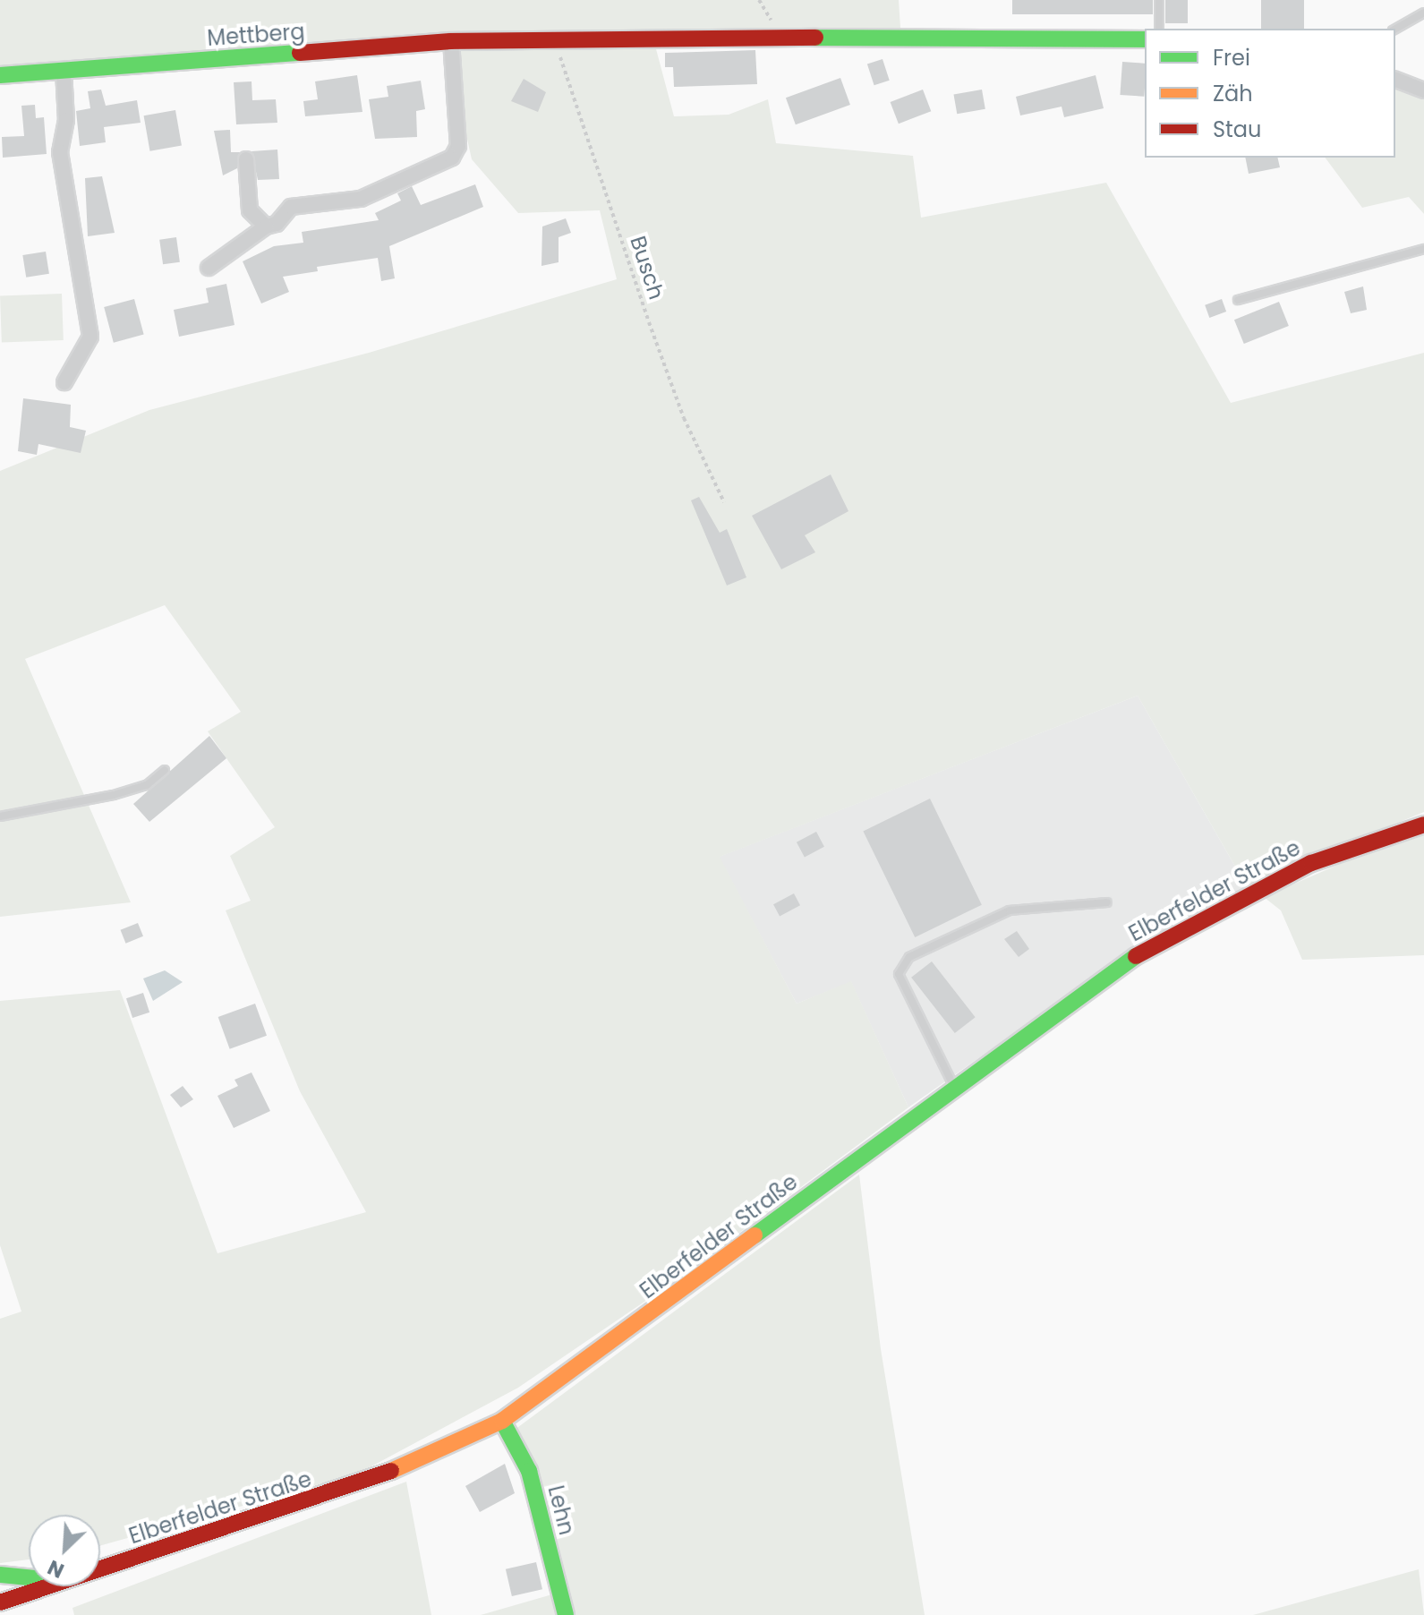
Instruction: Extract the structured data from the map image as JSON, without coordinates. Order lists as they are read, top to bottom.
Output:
{
  "streets": {
    "main road": ["Mettberg", "Elberfelder Straße", "Lehn"],
    "path": ["Busch"]
  },
  "crossings": [
    ["Mettberg", "Busch"],
    ["Elberfelder Straße", "Lehn"]
  ],
  "legend": ["Frei", "Zäh", "Stau"],
  "north": "bottom left"
}
